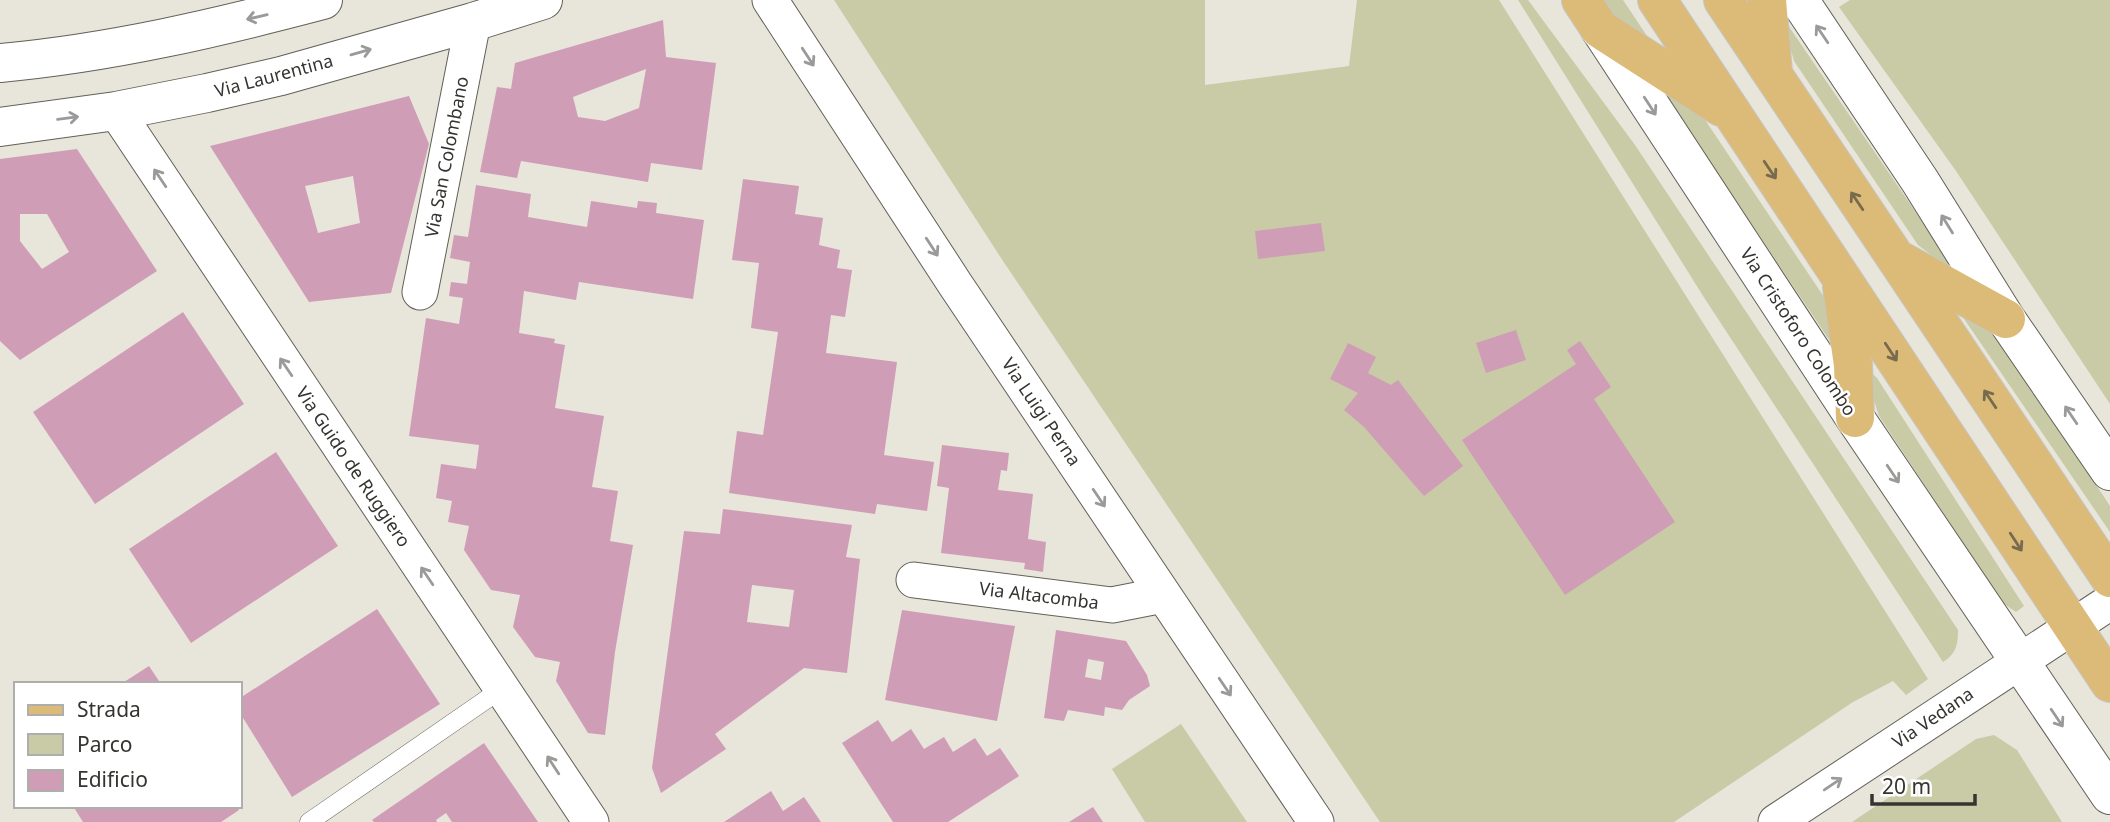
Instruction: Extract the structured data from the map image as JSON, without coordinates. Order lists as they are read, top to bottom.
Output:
{
  "streets": {
    "main road": ["Via Laurentina", "Via Cristoforo Colombo"],
    "street": [
      "Via San Colombano",
      "Via Luigi Perna",
      "Via Guido de Ruggiero",
      "Via Altacomba",
      "Via Vedana"
    ]
  },
  "crossings": [
    ["Via Laurentina", "Via San Colombano"],
    ["Via Laurentina", "Via Guido de Ruggiero"],
    ["Via Cristoforo Colombo", "Via Vedana"],
    ["Via Luigi Perna", "Via Altacomba"]
  ],
  "one_way": ["Via Luigi Perna", "Via Guido de Ruggiero", "Via Vedana"],
  "legend": ["Strada", "Parco", "Edificio"],
  "scale_bar": "20 m"
}
